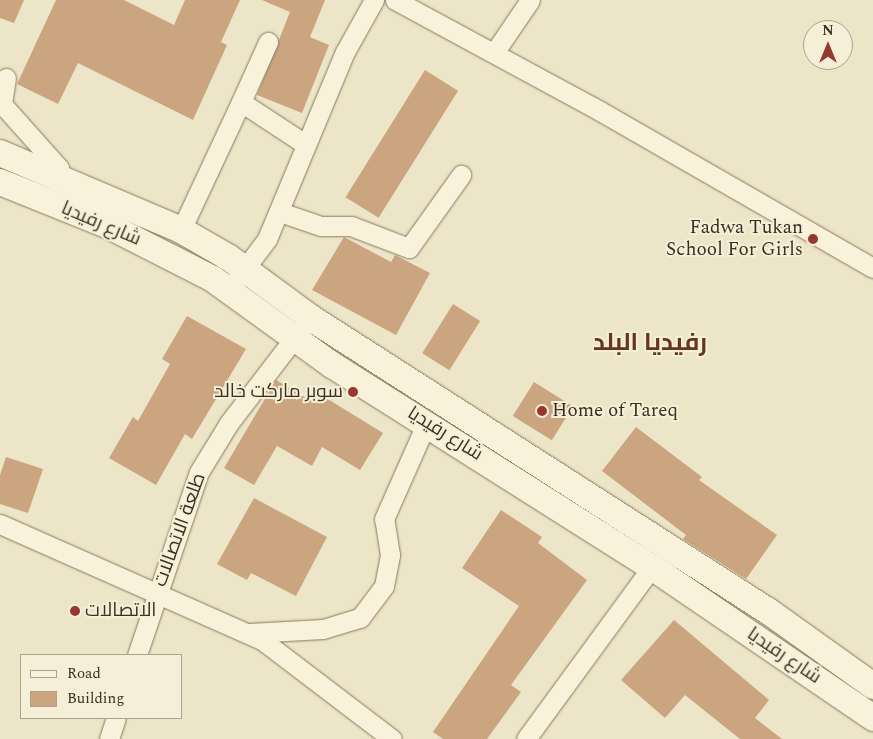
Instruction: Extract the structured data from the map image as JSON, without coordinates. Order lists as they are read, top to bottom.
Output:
{
  "streets": {
    "main road": ["شارع رفيديا"],
    "street": ["طلعة الاتصالات"]
  },
  "crossings": [
    ["شارع رفيديا", "طلعة الاتصالات"]
  ],
  "districts": ["رفيديا البلد"],
  "places": [
    "Fadwa Tukan School For Girls",
    "سوبر مارکت خالد",
    "Home of Tareq",
    "الاتصالات"
  ],
  "legend": ["Road", "Building"],
  "north": "top"
}
